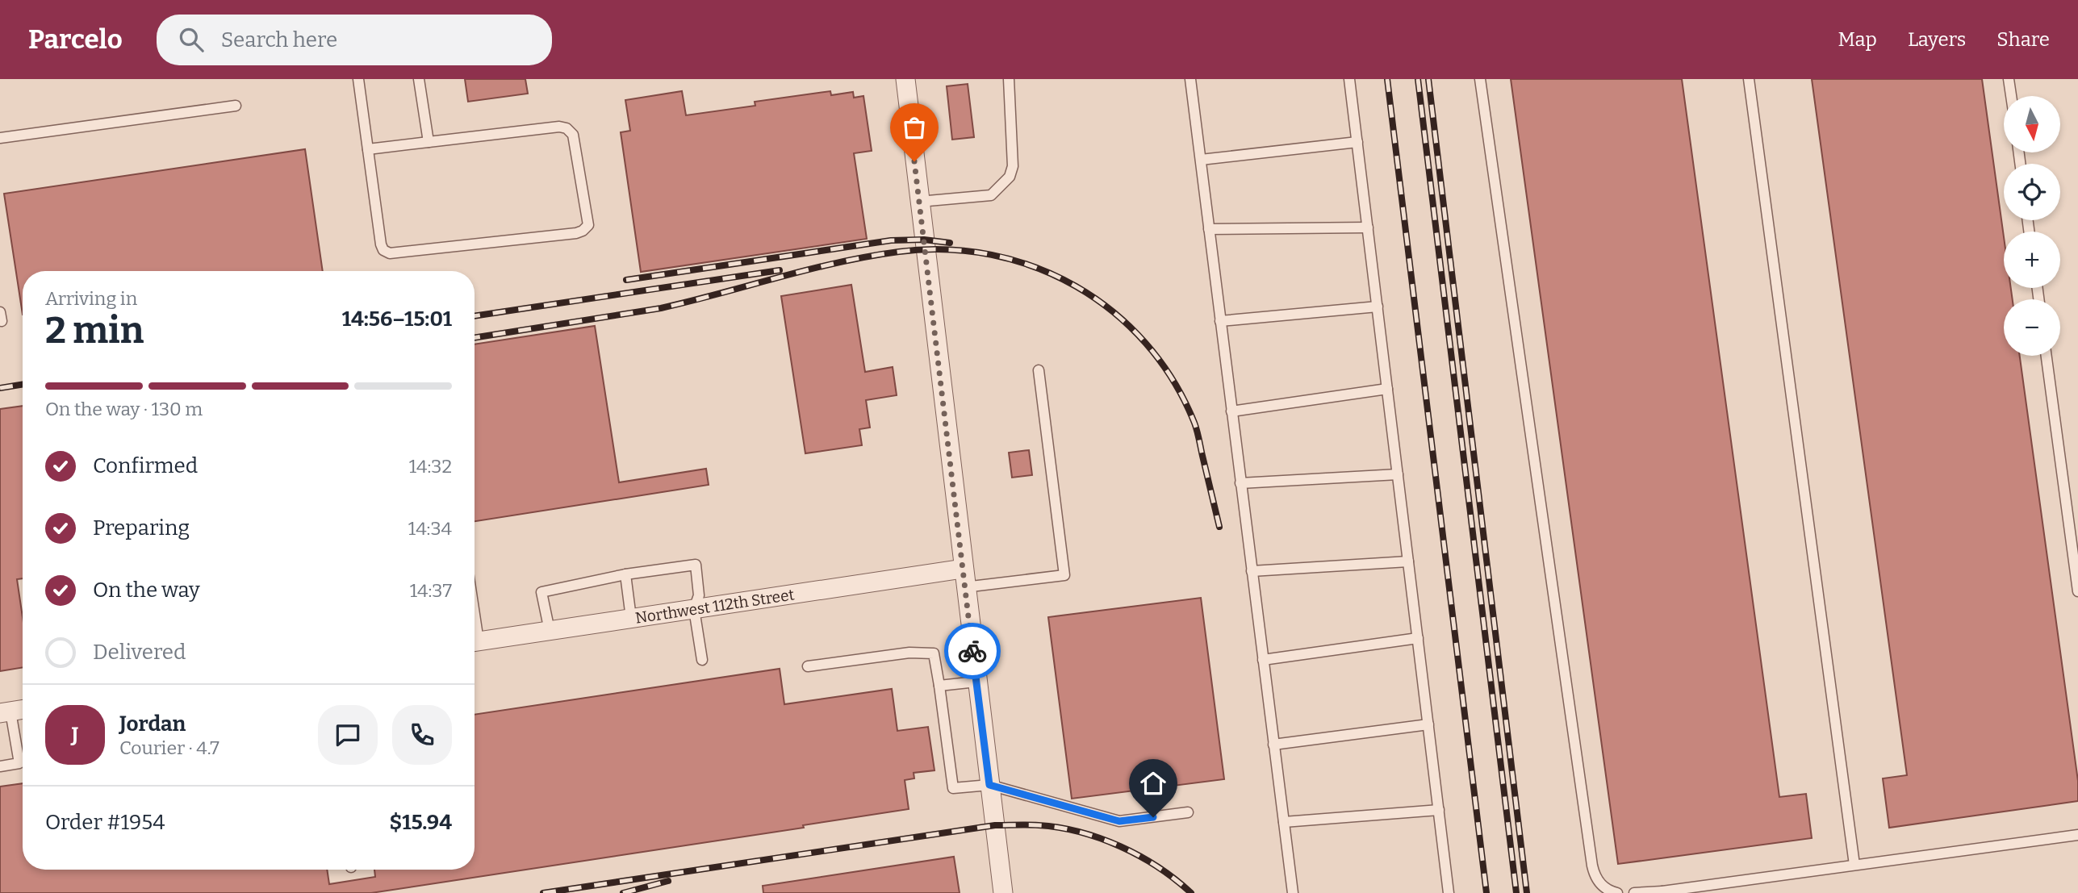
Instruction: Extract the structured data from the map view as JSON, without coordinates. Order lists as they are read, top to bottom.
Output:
{
  "streets": {
    "street": ["Northwest 112th Street"]
  },
  "north": "bottom",
  "page": {
    "header": "Parcelo",
    "search": "Search here",
    "nav": ["Map", "Layers", "Share"],
    "map_buttons": ["+", "−"],
    "heading": ["2 min", "Arriving in", "14:56–15:01"],
    "panel": [
      "Jordan",
      "Courier · 4.7",
      "Order #1954",
      "$15.94"
    ],
    "bar": "On the way · 130 m",
    "list": [
      ["Confirmed", "14:32"],
      ["Preparing", "14:34"],
      ["On the way", "14:37"],
      "Delivered"
    ],
    "round": "J"
  }
}
